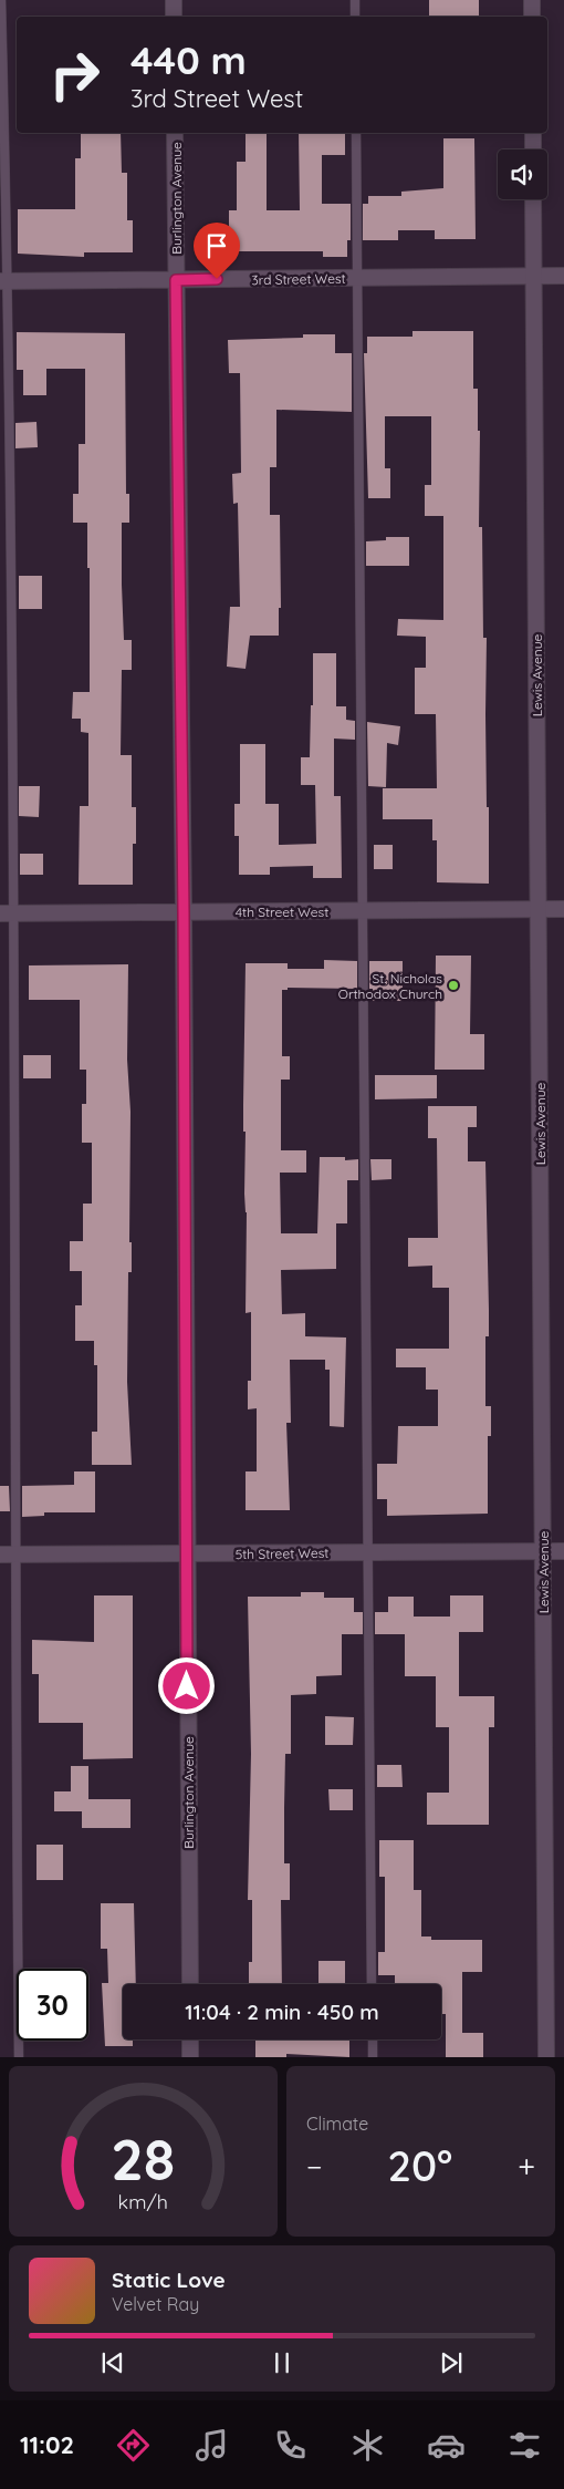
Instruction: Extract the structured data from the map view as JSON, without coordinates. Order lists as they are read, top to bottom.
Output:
{
  "streets": {
    "street": [
      "Burlington Avenue",
      "3rd Street West",
      "Lewis Avenue",
      "4th Street West",
      "5th Street West"
    ]
  },
  "crossings": [
    ["Burlington Avenue", "3rd Street West"],
    ["Burlington Avenue", "4th Street West"],
    ["Burlington Avenue", "5th Street West"],
    ["3rd Street West", "Lewis Avenue"],
    ["Lewis Avenue", "4th Street West"],
    ["Lewis Avenue", "5th Street West"]
  ],
  "places": ["St. Nicholas Orthodox Church"],
  "page": {
    "turn": ["440 m", "3rd Street West"],
    "limit": "30",
    "trip": "11:04 · 2 min · 450 m",
    "tile": "Climate",
    "heat": ["−", "20°", "+"],
    "song": ["Static Love", "Velvet Ray"],
    "tabs": "11:02",
    "gauge": ["28", "km/h"]
  }
}
